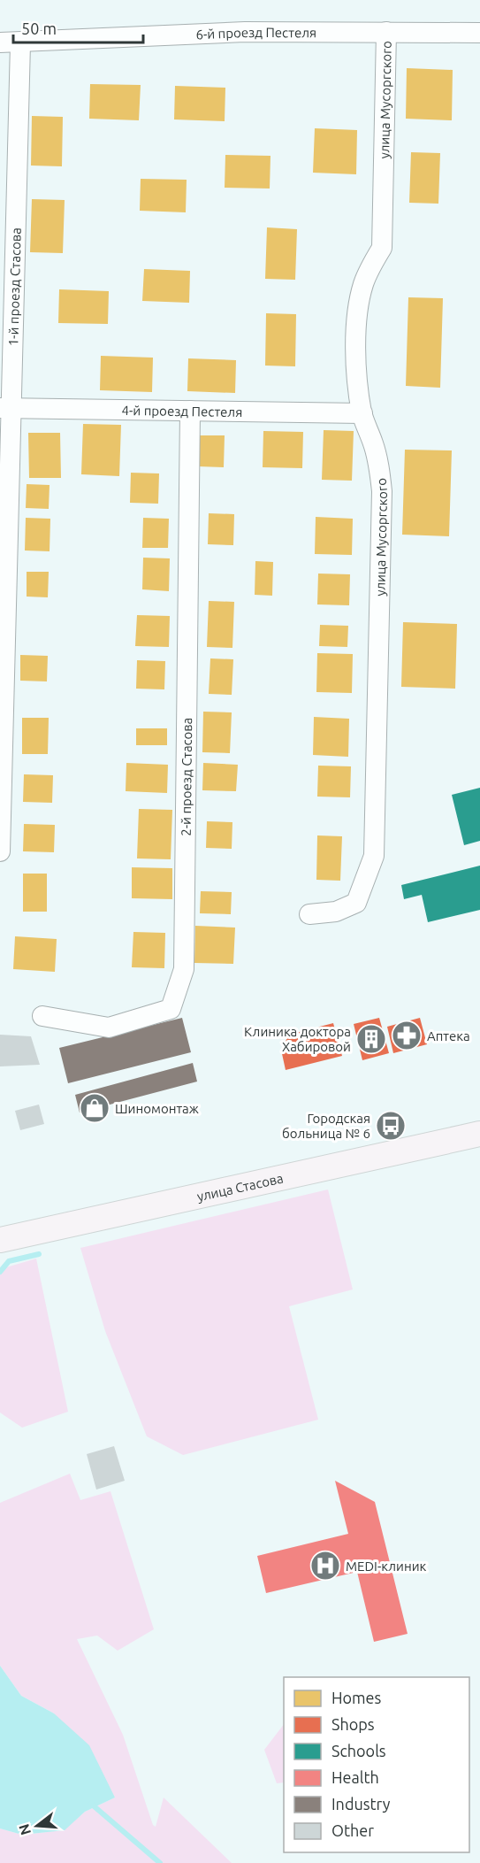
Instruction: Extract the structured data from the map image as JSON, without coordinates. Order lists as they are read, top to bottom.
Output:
{
  "streets": {
    "main road": ["улица Стасова"],
    "street": [
      "6-й проезд Пестеля",
      "улица Мусоргского",
      "1-й проезд Стасова",
      "4-й проезд Пестеля",
      "2-й проезд Стасова"
    ]
  },
  "crossings": [
    ["6-й проезд Пестеля", "улица Мусоргского"],
    ["6-й проезд Пестеля", "1-й проезд Стасова"],
    ["улица Мусоргского", "4-й проезд Пестеля"],
    ["1-й проезд Стасова", "4-й проезд Пестеля"],
    ["4-й проезд Пестеля", "2-й проезд Стасова"]
  ],
  "places": {
    "pharmacy": ["Аптека"],
    "building": ["Клиника доктора Хабировой"],
    "shop": ["Шиномонтаж"],
    "bus stop": ["Городская больница № 6"],
    "hospital": ["MEDI-клиник"]
  },
  "legend": [
    "Homes",
    "Shops",
    "Schools",
    "Health",
    "Industry",
    "Other"
  ],
  "scale_bar": "50 m",
  "north": "left"
}
